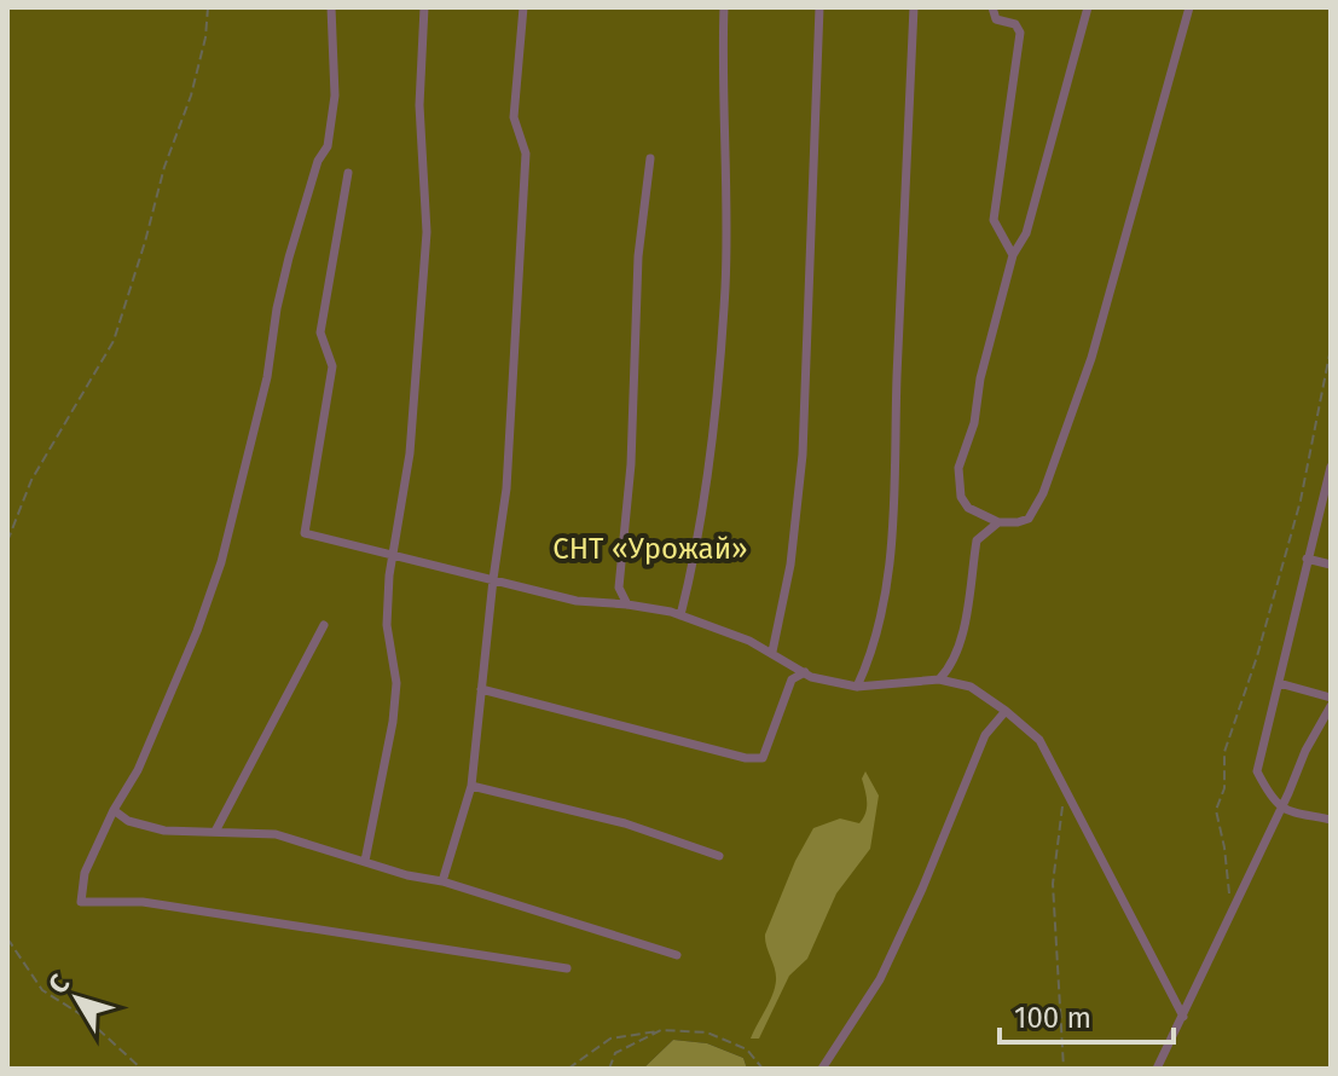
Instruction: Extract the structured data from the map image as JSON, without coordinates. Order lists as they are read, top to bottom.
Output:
{
  "parks": ["СНТ «Урожай»"],
  "scale_bar": "100 m",
  "north": "top left"
}
